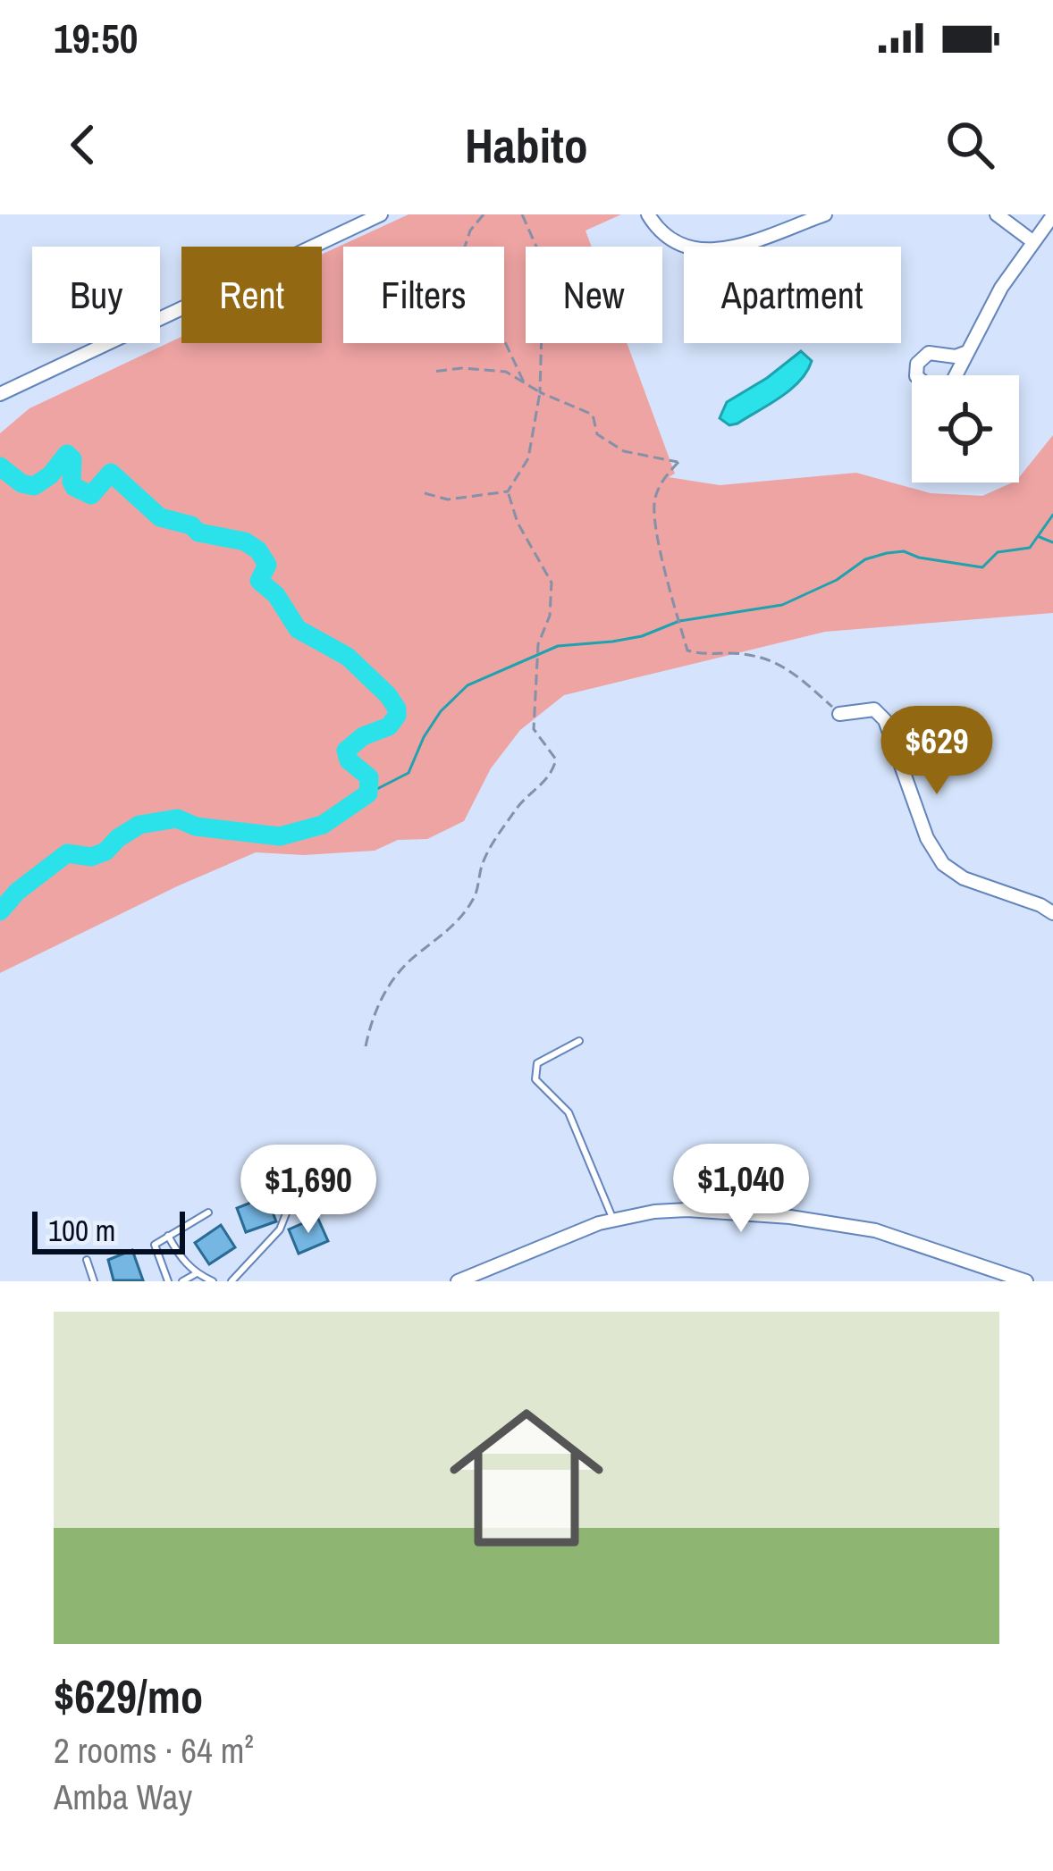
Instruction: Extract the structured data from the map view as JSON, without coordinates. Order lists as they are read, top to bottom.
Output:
{
  "scale_bar": "100 m",
  "page": {
    "status": "19:50",
    "header": "Habito",
    "chip": [
      "Buy",
      "Rent",
      "Filters",
      "New",
      "Apartment"
    ],
    "price": ["$629", "$1,040", "$1,690"],
    "scale": "100 m",
    "list": [
      {
        "name": "$629/mo",
        "note": "2 rooms · 64 m² · Amba Way"
      }
    ]
  }
}
